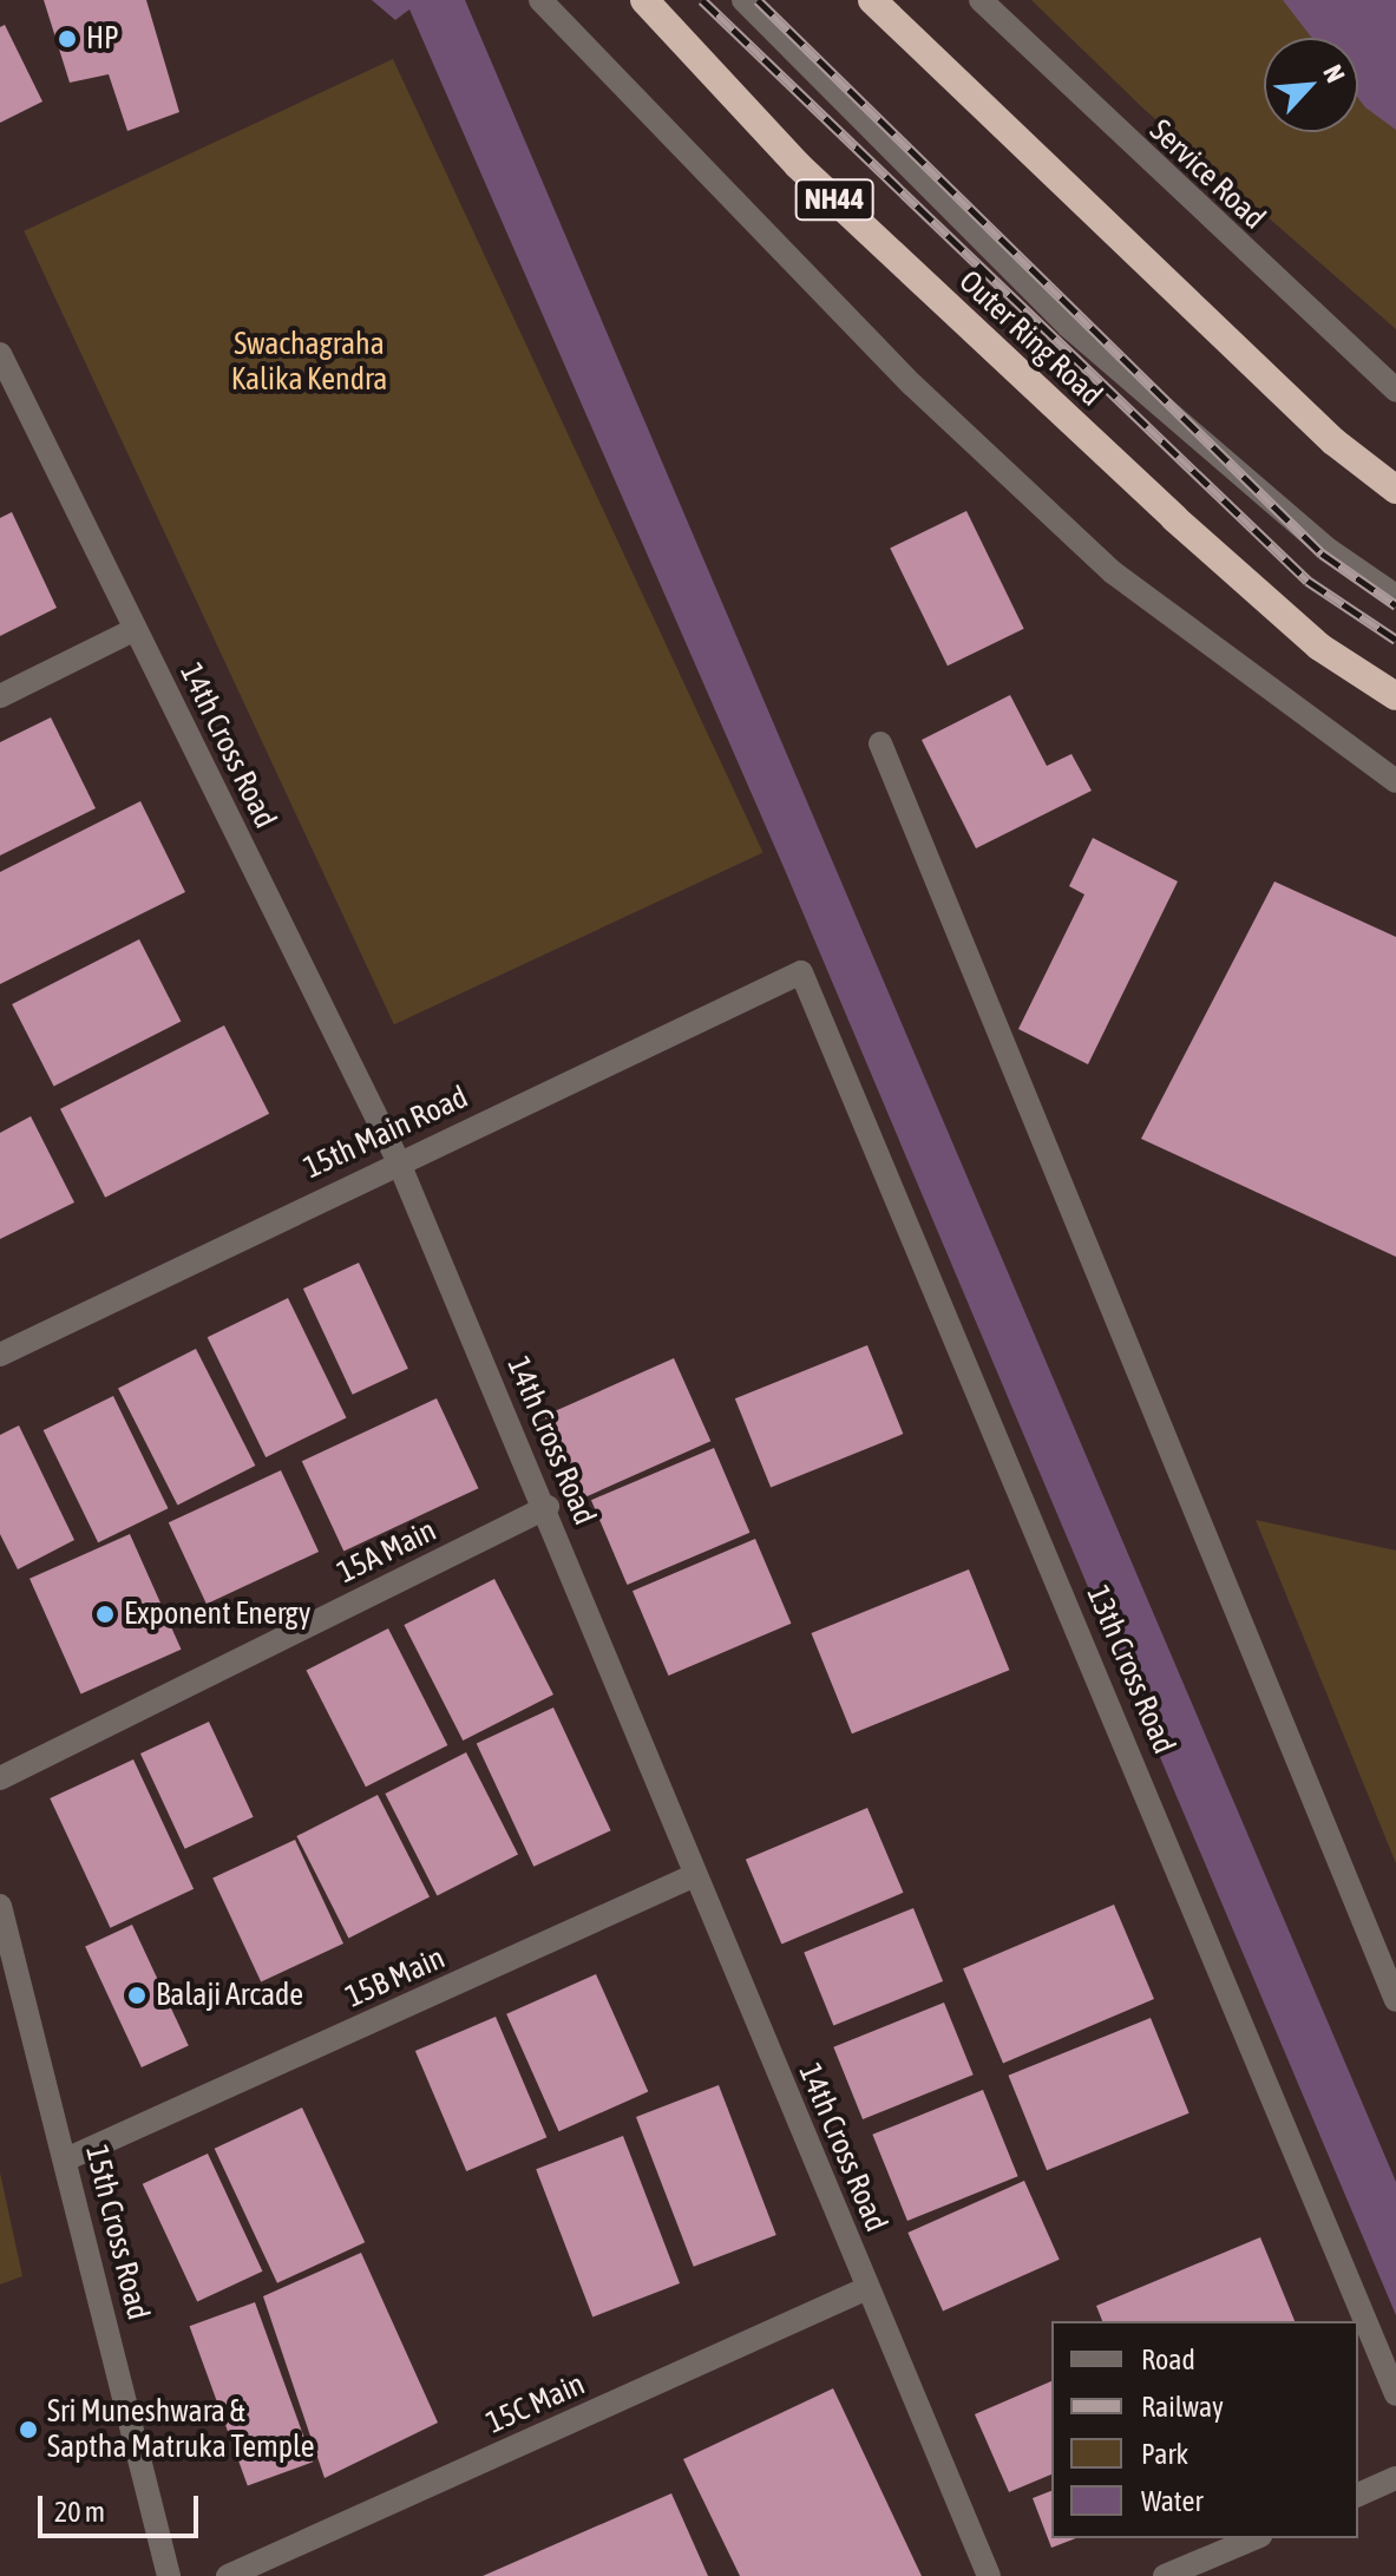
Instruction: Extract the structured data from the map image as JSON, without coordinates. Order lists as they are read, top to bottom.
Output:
{
  "streets": {
    "highway": ["NH44", "Outer Ring Road"],
    "street": [
      "Service Road",
      "14th Cross Road",
      "15th Main Road",
      "15A Main",
      "13th Cross Road",
      "15B Main",
      "15th Cross Road",
      "15C Main"
    ]
  },
  "crossings": [
    ["14th Cross Road", "15th Main Road"],
    ["14th Cross Road", "15A Main"],
    ["14th Cross Road", "15B Main"],
    ["14th Cross Road", "15C Main"],
    ["15th Main Road", "13th Cross Road"],
    ["15B Main", "15th Cross Road"]
  ],
  "parks": ["Swachagraha Kalika Kendra"],
  "places": [
    "HP",
    "Exponent Energy",
    "Balaji Arcade",
    "Sri Muneshwara & Saptha Matruka Temple"
  ],
  "legend": [
    "Road",
    "Railway",
    "Park",
    "Water"
  ],
  "scale_bar": "20 m",
  "north": "top right"
}
